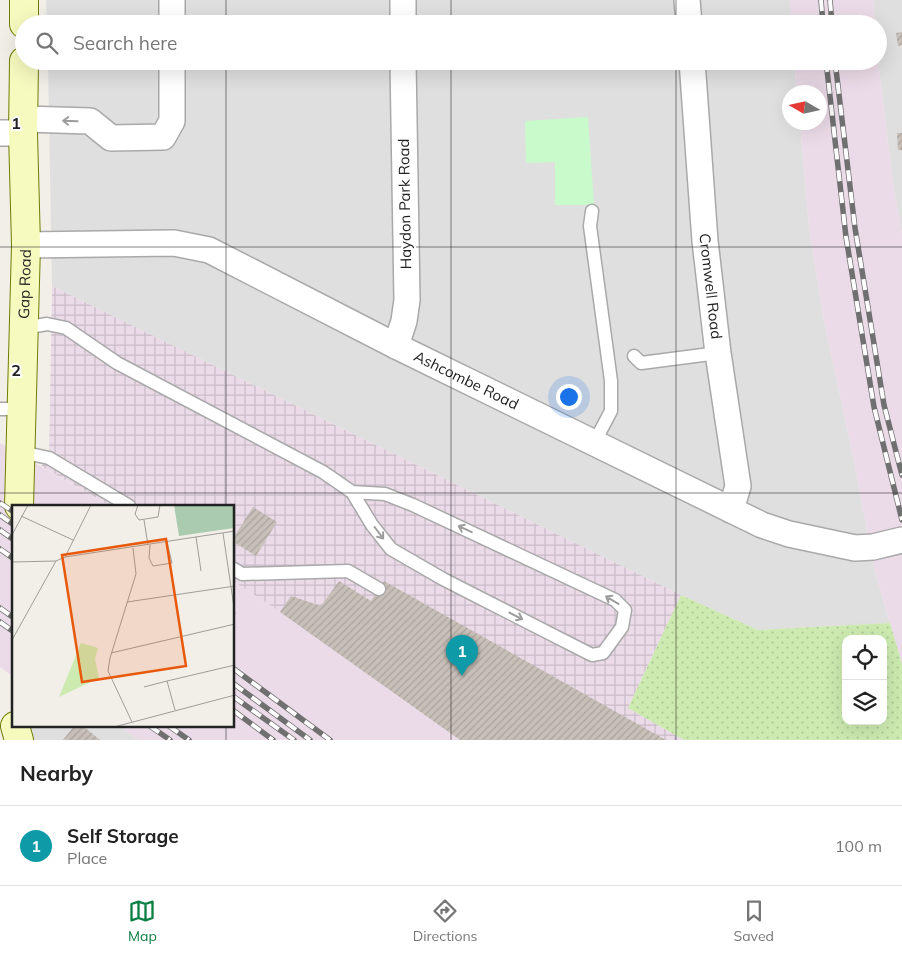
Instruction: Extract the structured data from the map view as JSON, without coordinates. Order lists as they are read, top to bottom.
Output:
{
  "streets": {
    "main road": ["Gap Road"],
    "street": ["Haydon Park Road", "Cromwell Road", "Ashcombe Road"]
  },
  "crossings": [
    ["Haydon Park Road", "Ashcombe Road"],
    ["Gap Road", "Ashcombe Road"],
    ["Cromwell Road", "Ashcombe Road"]
  ],
  "north": "left",
  "page": {
    "search": "Search here",
    "pins": "1",
    "heading": "Nearby",
    "list": [
      {
        "mark": "1",
        "name": "Self Storage",
        "note": "Place",
        "value": "100 m"
      }
    ],
    "nav": ["Map", "Directions", "Saved"]
  },
  "grid": {
    "rows": ["1", "2"]
  }
}
